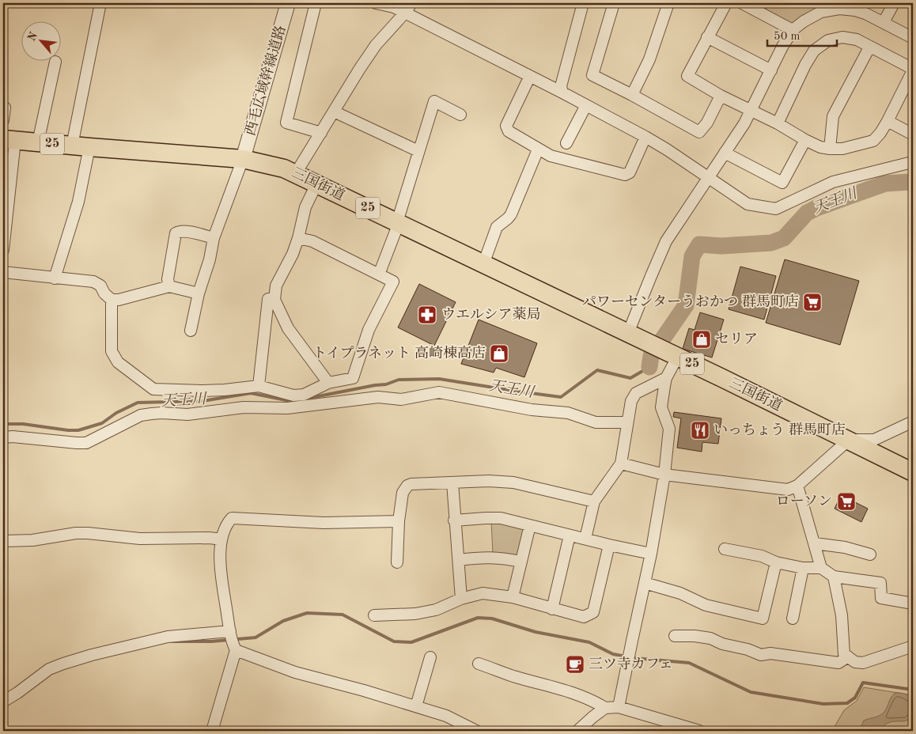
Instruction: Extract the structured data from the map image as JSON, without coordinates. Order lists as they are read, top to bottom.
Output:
{
  "streets": {
    "main road": ["25", "三国街道"],
    "street": ["西毛広域幹線道路"]
  },
  "crossings": [
    ["西毛広域幹線道路", "三国街道"],
    ["25", "三国街道"]
  ],
  "water": ["天王川"],
  "places": {
    "supermarket": ["パワーセンターうおかつ 群馬町店", "ローソン"],
    "pharmacy": ["ウエルシア薬局"],
    "shop": ["セリア", "トイプラネット 高崎棟高店"],
    "restaurant": ["いっちょう 群馬町店"],
    "cafe": ["三ツ寺カフェ"]
  },
  "scale_bar": "50 m",
  "north": "top left"
}
